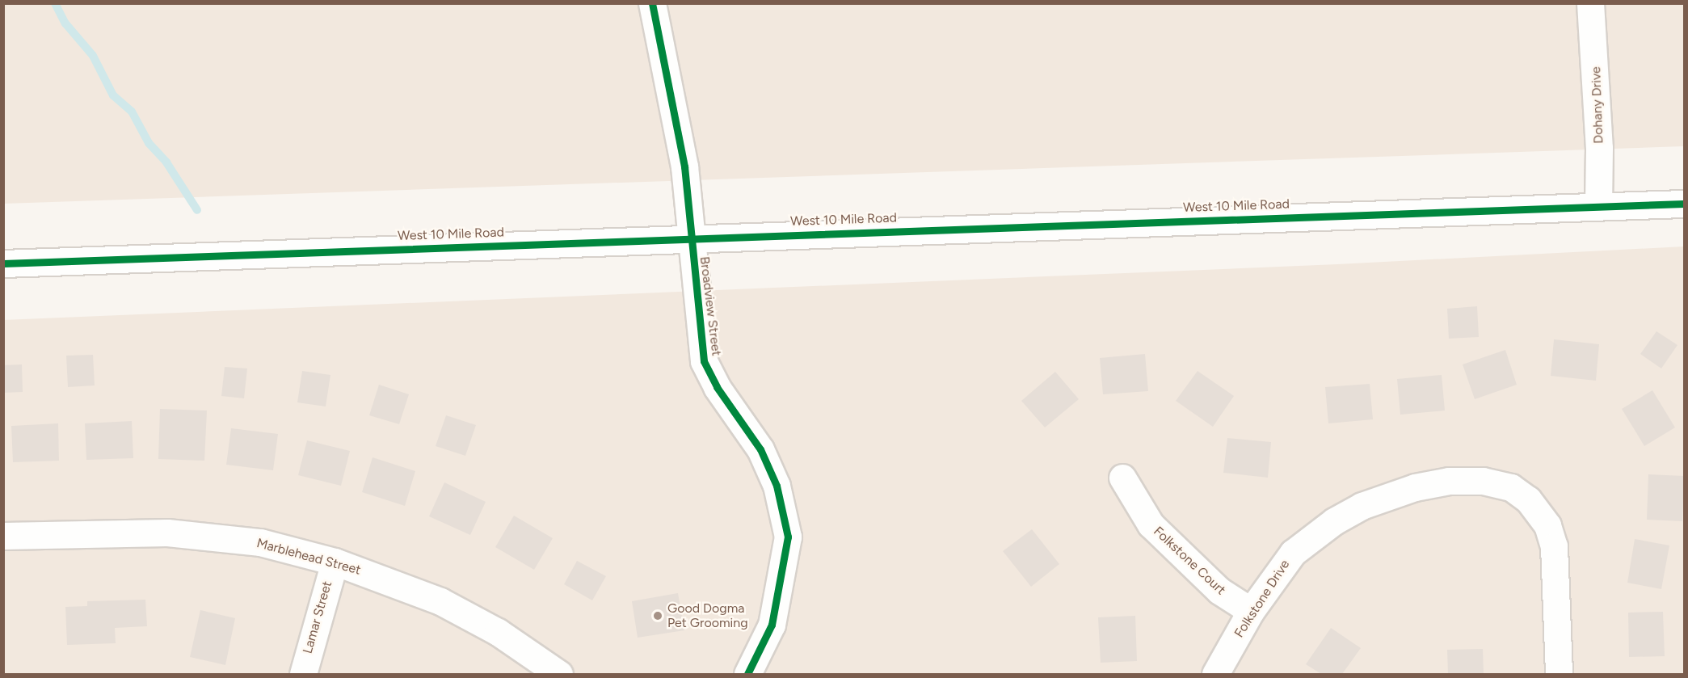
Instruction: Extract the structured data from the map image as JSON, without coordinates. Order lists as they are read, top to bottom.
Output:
{
  "streets": {
    "street": [
      "Dohany Drive",
      "West 10 Mile Road",
      "Broadview Street",
      "Marblehead Street",
      "Folkstone Court",
      "Folkstone Drive",
      "Lamar Street"
    ]
  },
  "crossings": [
    ["Dohany Drive", "West 10 Mile Road"],
    ["West 10 Mile Road", "Broadview Street"],
    ["Marblehead Street", "Lamar Street"],
    ["Folkstone Court", "Folkstone Drive"]
  ],
  "places": ["Good Dogma Pet Grooming"]
}
